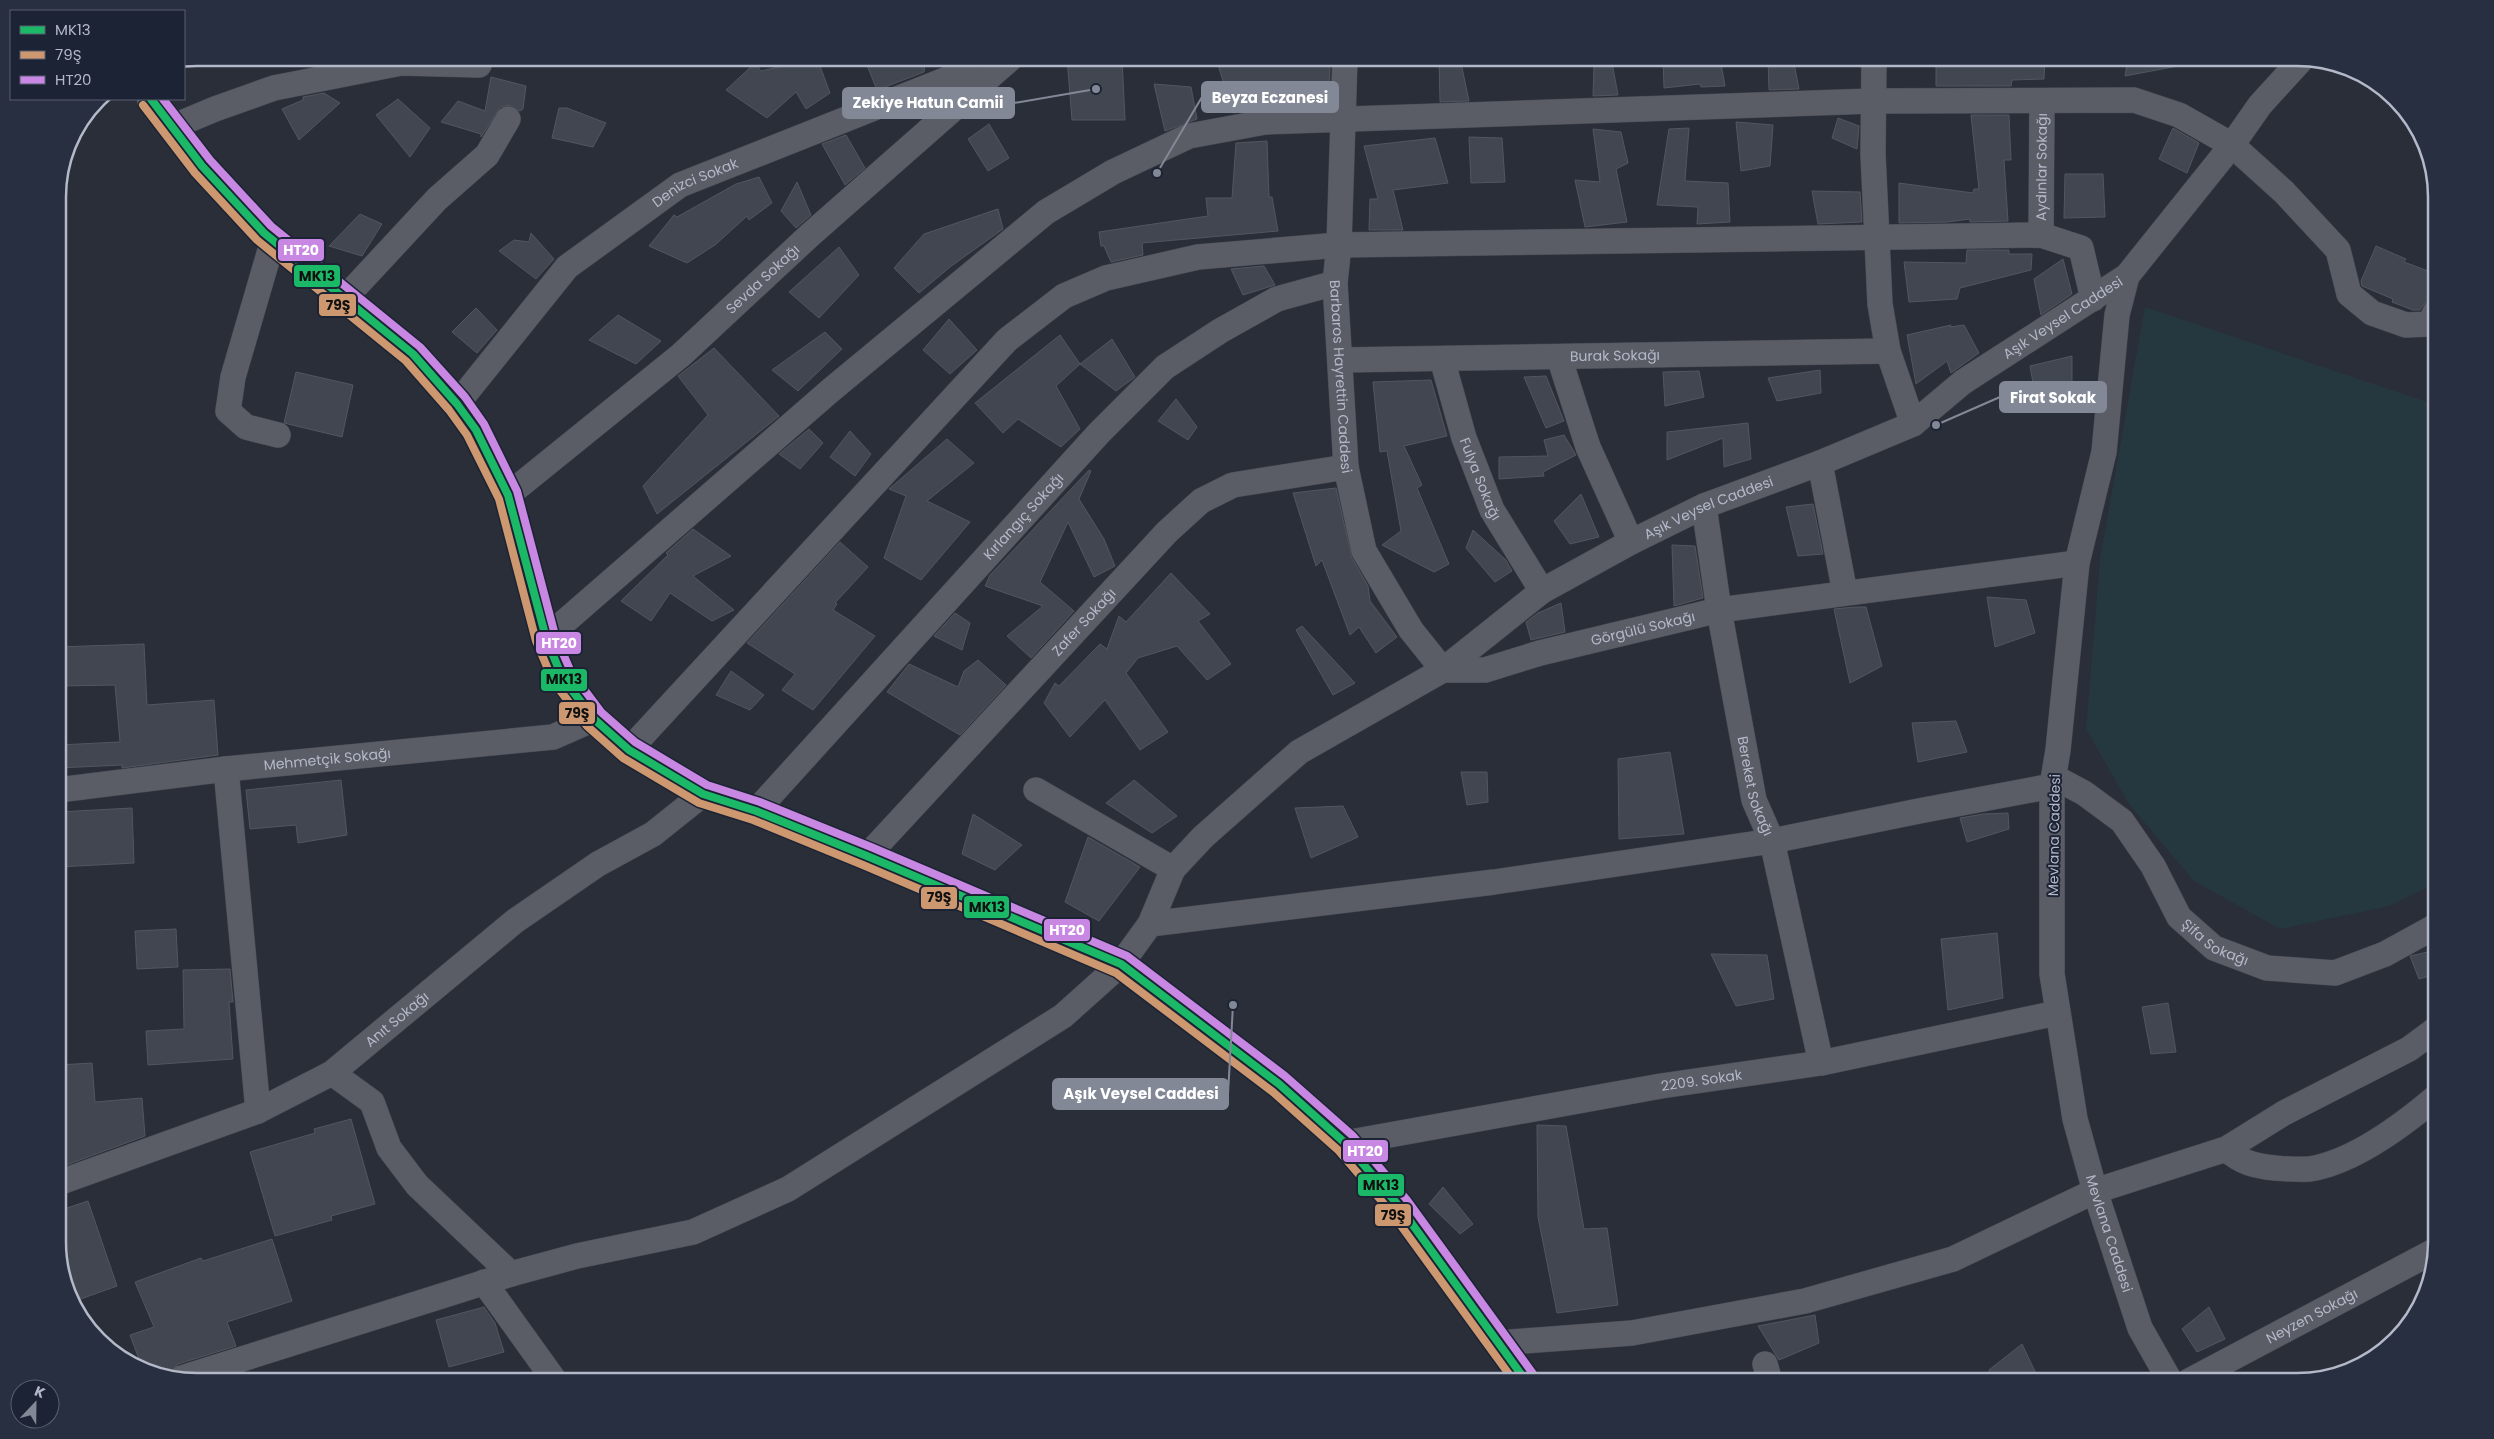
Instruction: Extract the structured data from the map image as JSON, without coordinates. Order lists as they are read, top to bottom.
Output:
{
  "streets": {
    "street": [
      "Aydınlar Sokağı",
      "Denizci Sokak",
      "Sevda Sokağı",
      "Aşık Veysel Caddesi",
      "Burak Sokağı",
      "Barbaros Hayrettin Caddesi",
      "Fulya Sokağı",
      "Kırlangıç Sokağı",
      "Zafer Sokağı",
      "Görgülü Sokağı",
      "Mehmetçik Sokağı",
      "Bereket Sokağı",
      "Mevlana Caddesi",
      "Şifa Sokağı",
      "Anıt Sokağı",
      "2209. Sokak",
      "Neyzen Sokağı"
    ]
  },
  "crossings": [
    ["Aşık Veysel Caddesi", "Barbaros Hayrettin Caddesi"],
    ["Aşık Veysel Caddesi", "Fulya Sokağı"],
    ["Aşık Veysel Caddesi", "Görgülü Sokağı"],
    ["Aşık Veysel Caddesi", "Bereket Sokağı"],
    ["Aşık Veysel Caddesi", "Mevlana Caddesi"],
    ["Burak Sokağı", "Barbaros Hayrettin Caddesi"],
    ["Burak Sokağı", "Fulya Sokağı"],
    ["Barbaros Hayrettin Caddesi", "Kırlangıç Sokağı"],
    ["Barbaros Hayrettin Caddesi", "Zafer Sokağı"],
    ["Barbaros Hayrettin Caddesi", "Görgülü Sokağı"],
    ["Görgülü Sokağı", "Bereket Sokağı"],
    ["Görgülü Sokağı", "Mevlana Caddesi"],
    ["Bereket Sokağı", "2209. Sokak"],
    ["Mevlana Caddesi", "Şifa Sokağı"],
    ["Mevlana Caddesi", "2209. Sokak"]
  ],
  "places": [
    "Zekiye Hatun Camii",
    "Beyza Eczanesi",
    "Firat Sokak",
    "Aşık Veysel Caddesi"
  ],
  "lines": ["transit line MK13", "transit line HT20", "transit line 79Ş"],
  "legend": ["MK13", "79Ş", "HT20"],
  "north": "top"
}
